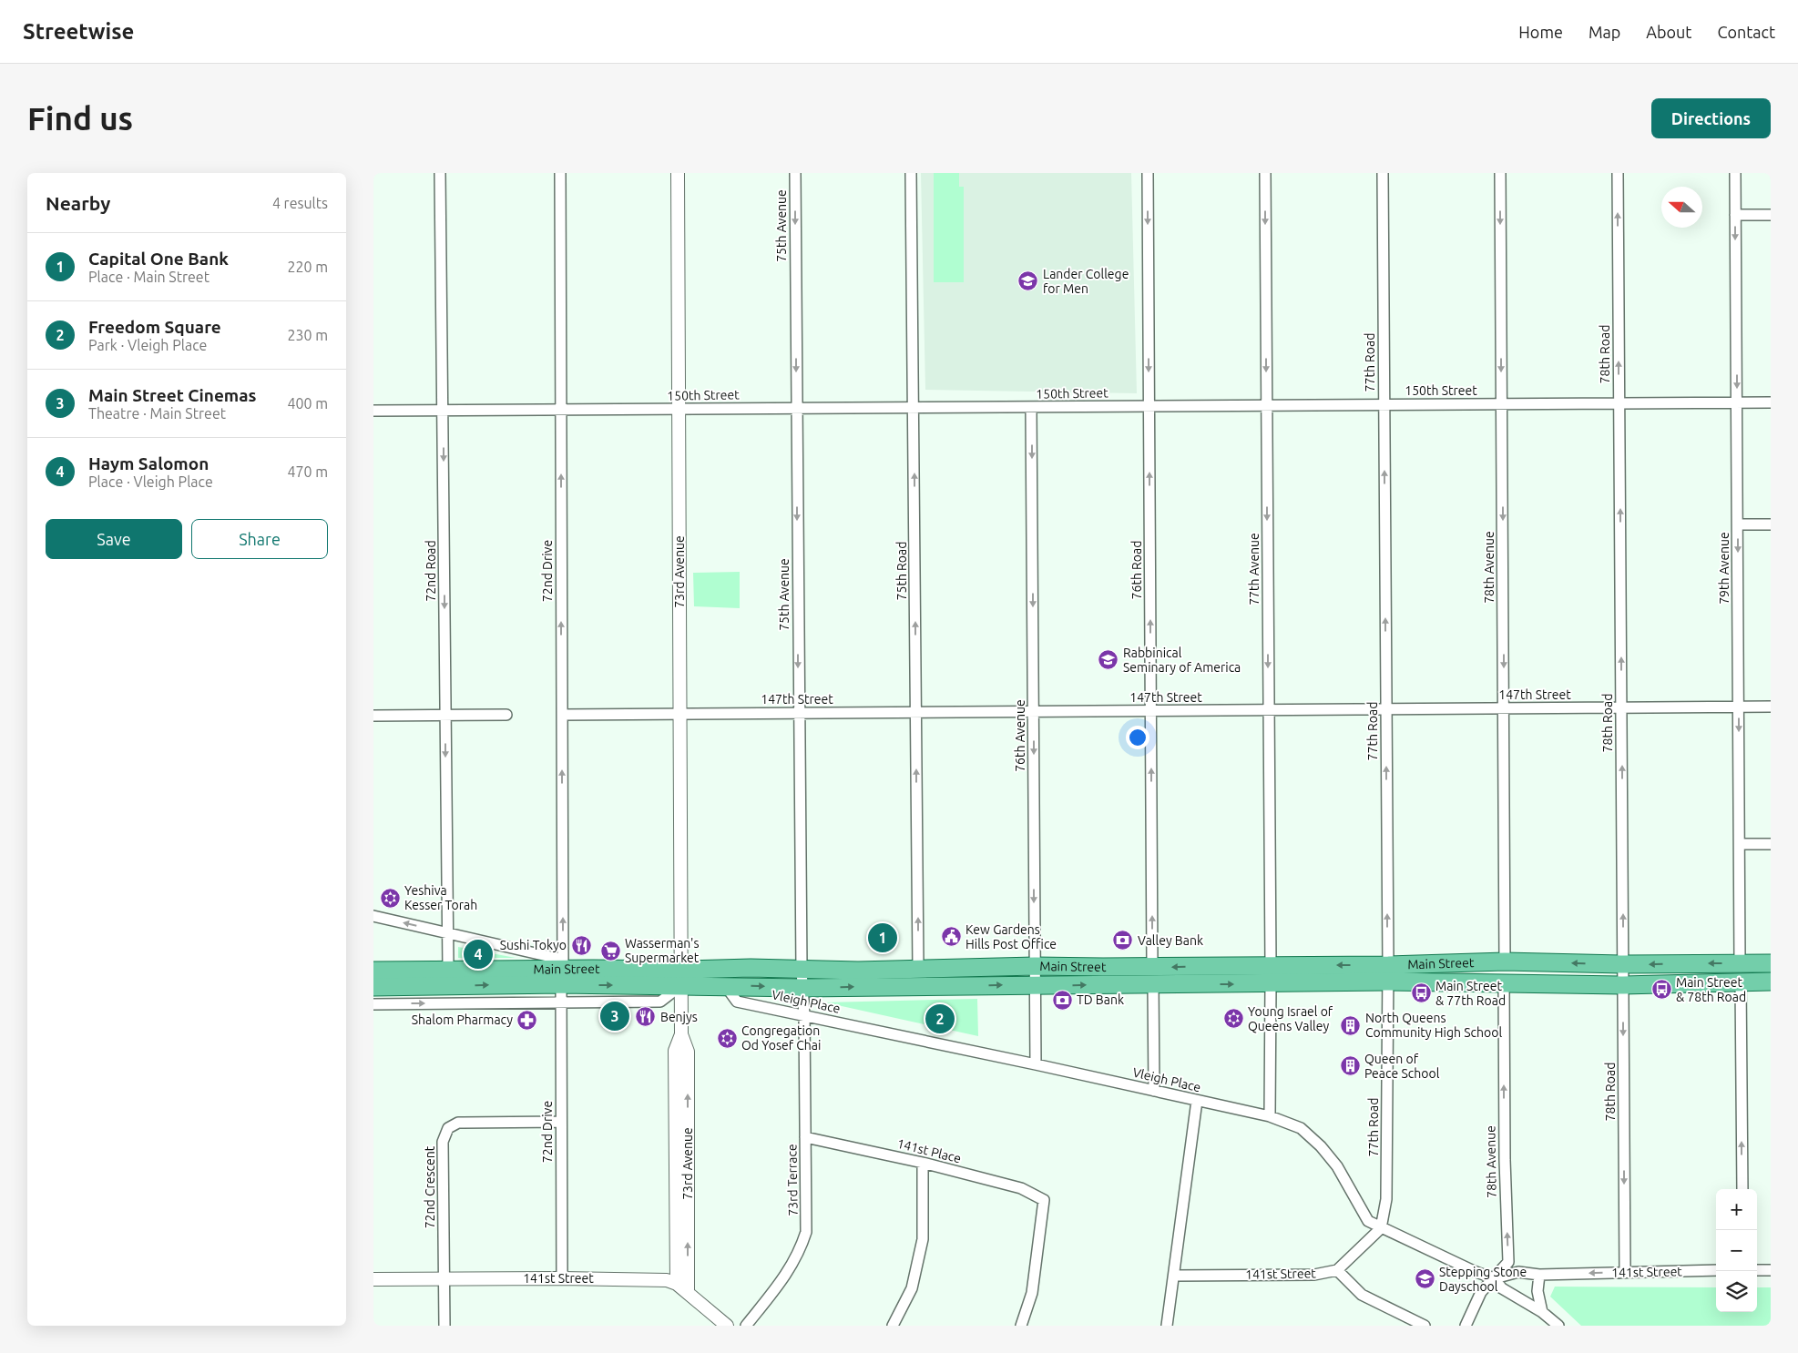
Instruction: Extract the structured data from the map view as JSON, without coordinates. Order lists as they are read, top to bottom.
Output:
{
  "streets": {
    "main road": ["Main Street"],
    "street": [
      "75th Avenue",
      "78th Road",
      "77th Road",
      "150th Street",
      "78th Avenue",
      "79th Avenue",
      "77th Avenue",
      "76th Road",
      "72nd Road",
      "72nd Drive",
      "75th Road",
      "73rd Avenue",
      "147th Street",
      "76th Avenue",
      "Vleigh Place",
      "141st Place",
      "73rd Terrace",
      "72nd Crescent",
      "141st Street"
    ]
  },
  "crossings": [
    ["75th Avenue", "150th Street"],
    ["75th Avenue", "147th Street"],
    ["75th Avenue", "Main Street"],
    ["75th Avenue", "Vleigh Place"],
    ["75th Avenue", "73rd Terrace"],
    ["78th Road", "150th Street"],
    ["78th Road", "147th Street"],
    ["78th Road", "Main Street"],
    ["78th Road", "141st Street"],
    ["77th Road", "150th Street"],
    ["77th Road", "147th Street"],
    ["77th Road", "Main Street"],
    ["77th Road", "Vleigh Place"],
    ["150th Street", "78th Avenue"],
    ["150th Street", "79th Avenue"],
    ["150th Street", "77th Avenue"],
    ["150th Street", "76th Road"],
    ["150th Street", "72nd Road"],
    ["150th Street", "72nd Drive"],
    ["150th Street", "75th Road"],
    ["150th Street", "73rd Avenue"],
    ["150th Street", "76th Avenue"],
    ["78th Avenue", "147th Street"],
    ["78th Avenue", "Main Street"],
    ["78th Avenue", "Vleigh Place"],
    ["78th Avenue", "141st Street"],
    ["79th Avenue", "147th Street"],
    ["79th Avenue", "Main Street"],
    ["77th Avenue", "147th Street"],
    ["77th Avenue", "Main Street"],
    ["76th Road", "147th Street"],
    ["76th Road", "Main Street"],
    ["72nd Road", "Main Street"],
    ["72nd Drive", "147th Street"],
    ["72nd Drive", "Main Street"],
    ["72nd Drive", "72nd Crescent"],
    ["72nd Drive", "141st Street"],
    ["75th Road", "147th Street"],
    ["75th Road", "Main Street"],
    ["73rd Avenue", "147th Street"],
    ["73rd Avenue", "Main Street"],
    ["73rd Avenue", "141st Street"],
    ["147th Street", "76th Avenue"],
    ["76th Avenue", "Main Street"],
    ["76th Avenue", "Vleigh Place"],
    ["Main Street", "Vleigh Place"],
    ["Vleigh Place", "73rd Terrace"],
    ["Vleigh Place", "141st Street"],
    ["141st Place", "73rd Terrace"],
    ["72nd Crescent", "141st Street"]
  ],
  "one_way": [
    "75th Avenue",
    "77th Road",
    "79th Avenue",
    "77th Avenue",
    "72nd Road",
    "72nd Drive",
    "75th Road",
    "76th Avenue"
  ],
  "places": {
    "school or university": ["Lander College for Men", "Rabbinical Seminary of America", "Stepping Stone Dayschool"],
    "synagogue": ["Yeshiva Kesser Torah", "Young Israel of Queens Valley", "Congregation Od Yosef Chai"],
    "public building": ["Kew Gardens Hills Post Office"],
    "bank": ["Valley Bank", "TD Bank"],
    "restaurant": ["Sushi Tokyo", "Benjys"],
    "supermarket": ["Wasserman's Supermarket"],
    "bus stop": ["Main Street & 78th Road", "Main Street & 77th Road"],
    "pharmacy": ["Shalom Pharmacy"],
    "building": ["North Queens Community High School", "Queen of Peace School"]
  },
  "north": "left",
  "page": {
    "header": "Streetwise",
    "nav": [
      "Home",
      "Map",
      "About",
      "Contact"
    ],
    "buttons": [
      "Directions",
      ["Save", "Share"]
    ],
    "title": "Find us",
    "heading": ["Nearby", "4 results"],
    "list": [
      {
        "mark": "1",
        "name": "Capital One Bank",
        "note": "Place · Main Street",
        "value": "220 m"
      },
      {
        "mark": "2",
        "name": "Freedom Square",
        "note": "Park · Vleigh Place",
        "value": "230 m"
      },
      {
        "mark": "3",
        "name": "Main Street Cinemas",
        "note": "Theatre · Main Street",
        "value": "400 m"
      },
      {
        "mark": "4",
        "name": "Haym Salomon",
        "note": "Place · Vleigh Place",
        "value": "470 m"
      }
    ],
    "pins": [
      "1",
      "4",
      "3",
      "2"
    ],
    "map_buttons": ["+", "−"]
  }
}
